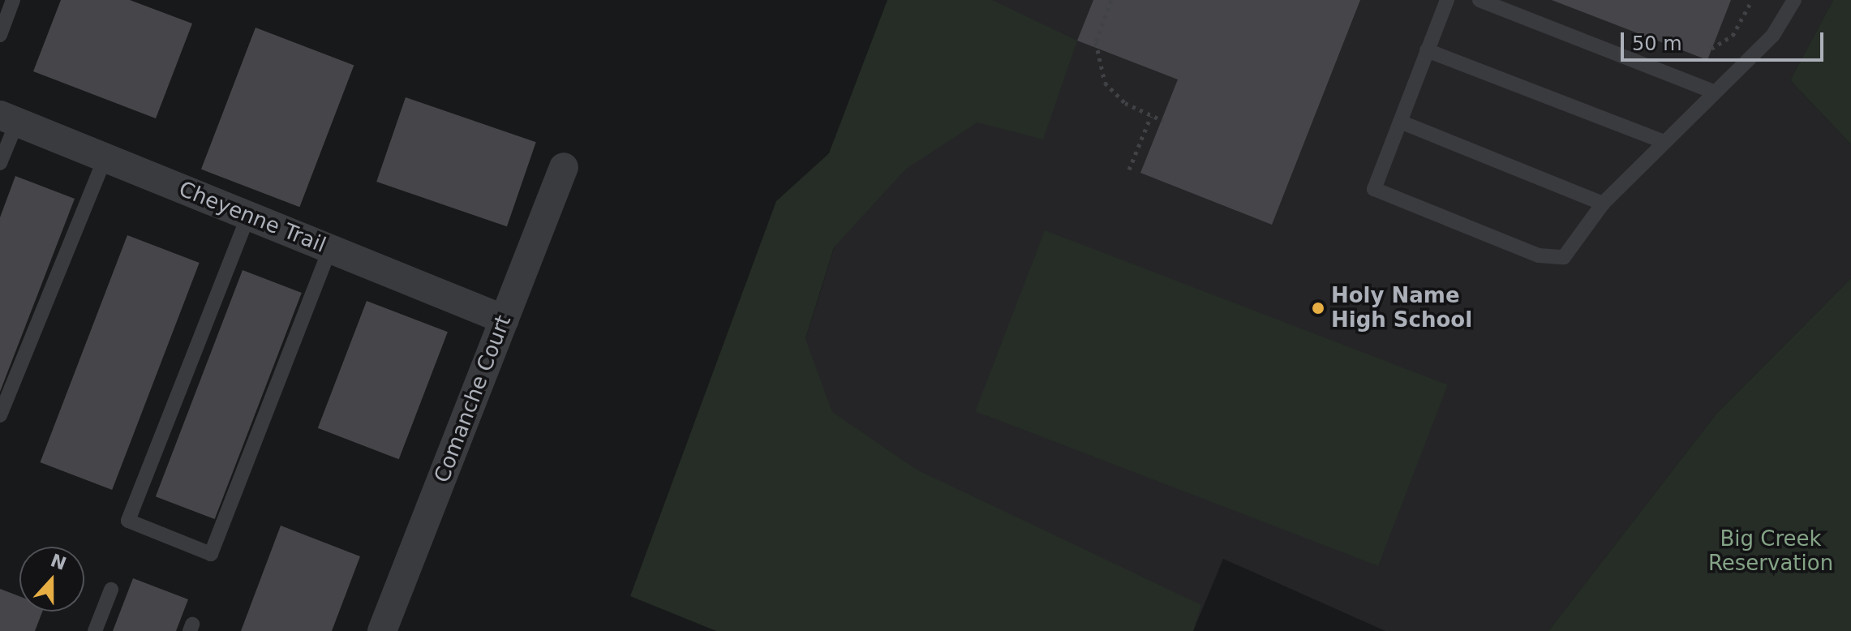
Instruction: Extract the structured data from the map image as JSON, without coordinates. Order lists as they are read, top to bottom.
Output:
{
  "streets": {
    "street": ["Cheyenne Trail", "Comanche Court"]
  },
  "crossings": [
    ["Cheyenne Trail", "Comanche Court"]
  ],
  "parks": ["Big Creek Reservation"],
  "places": ["Holy Name High School"],
  "scale_bar": "50 m",
  "north": "top"
}
